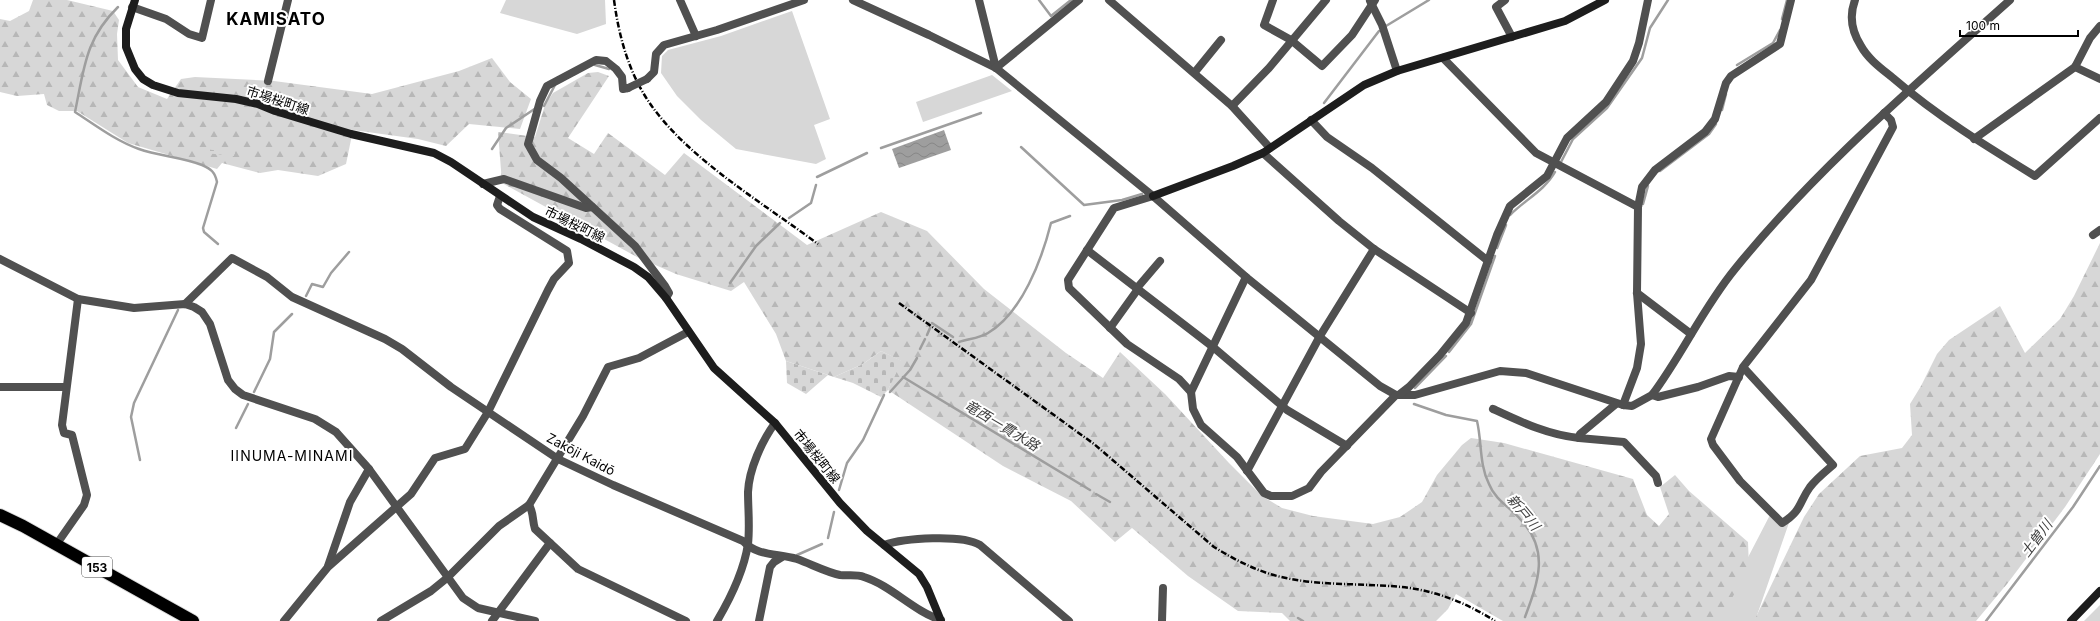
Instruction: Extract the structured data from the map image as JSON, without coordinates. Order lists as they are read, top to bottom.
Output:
{
  "streets": {
    "highway": ["153"],
    "main road": ["市場桜町線"],
    "street": ["Zakōji Kaidō"]
  },
  "crossings": [
    ["市場桜町線", "Zakōji Kaidō"]
  ],
  "districts": ["KAMISATO", "IINUMA-MINAMI"],
  "water": ["竜西一貫水路", "新戸川", "土曽川"],
  "scale_bar": "100 m"
}
